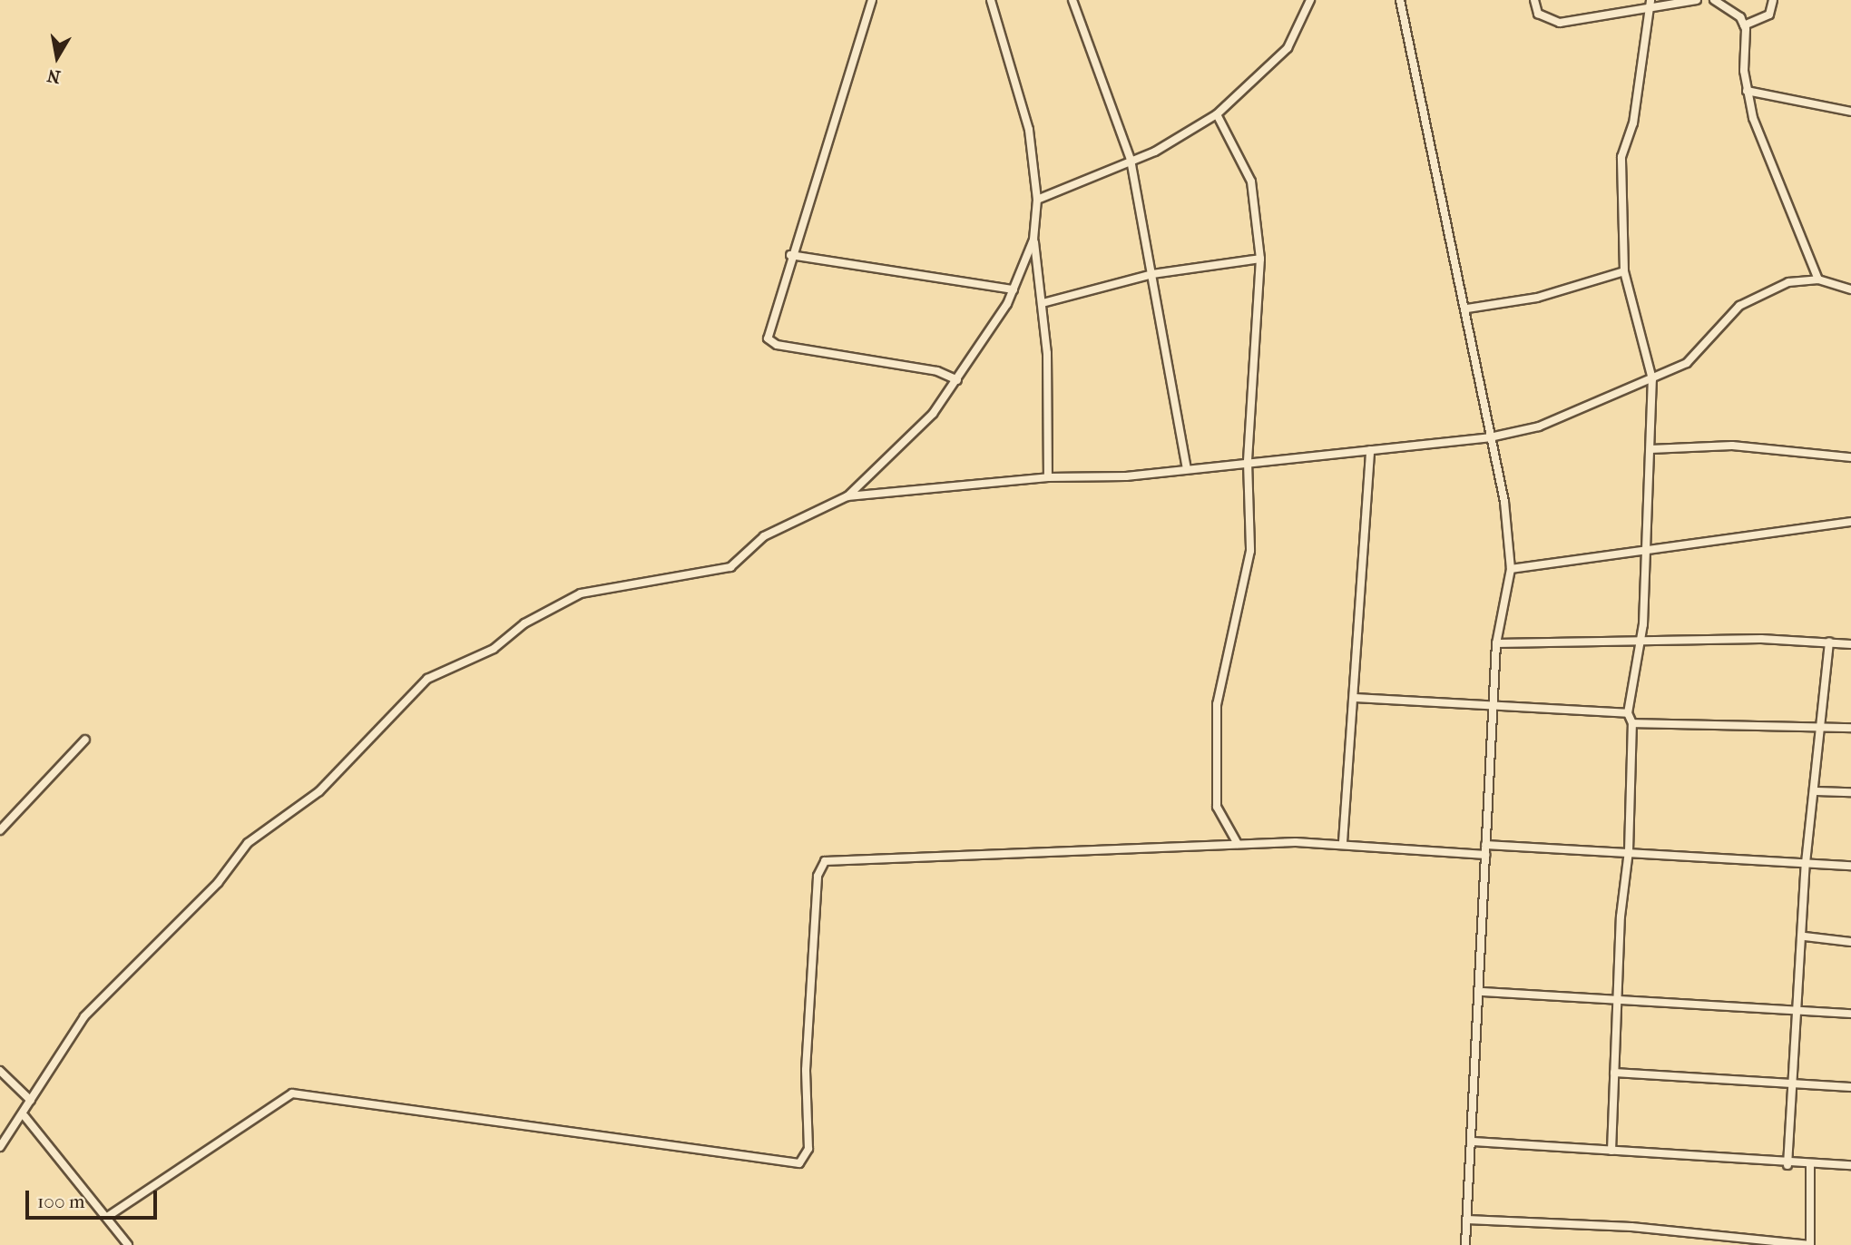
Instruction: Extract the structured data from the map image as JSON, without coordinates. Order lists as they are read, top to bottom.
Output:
{
  "scale_bar": "100 m",
  "north": "bottom"
}
